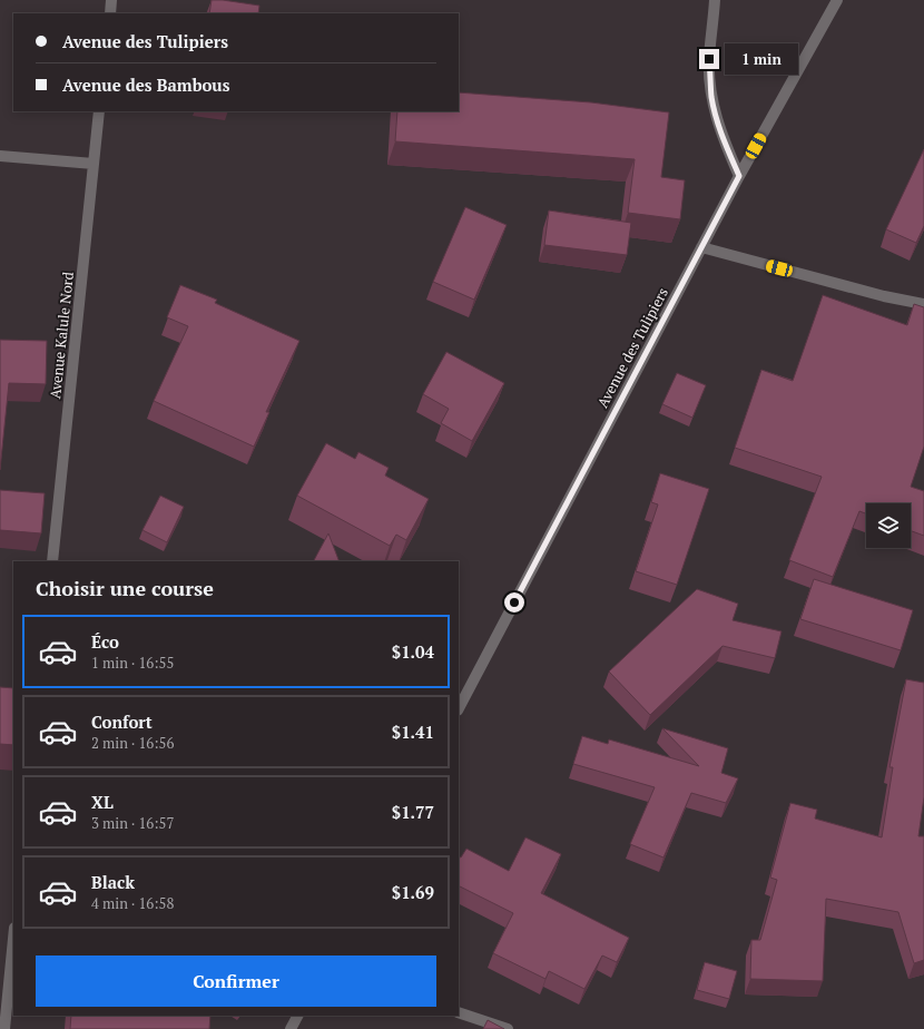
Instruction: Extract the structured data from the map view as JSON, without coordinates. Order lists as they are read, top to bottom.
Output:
{
  "streets": {
    "street": ["Avenue Kalule Nord", "Avenue des Tulipiers"]
  },
  "page": {
    "banner": ["Avenue des Tulipiers", "Avenue des Bambous"],
    "bubble": "1 min",
    "heading": "Choisir une course",
    "list": [
      {
        "name": "Éco",
        "note": "1 min · 16:55",
        "value": "$1.04"
      },
      {
        "name": "Confort",
        "note": "2 min · 16:56",
        "value": "$1.41"
      },
      {
        "name": "XL",
        "note": "3 min · 16:57",
        "value": "$1.77"
      },
      {
        "name": "Black",
        "note": "4 min · 16:58",
        "value": "$1.69"
      }
    ],
    "buttons": "Confirmer"
  }
}
